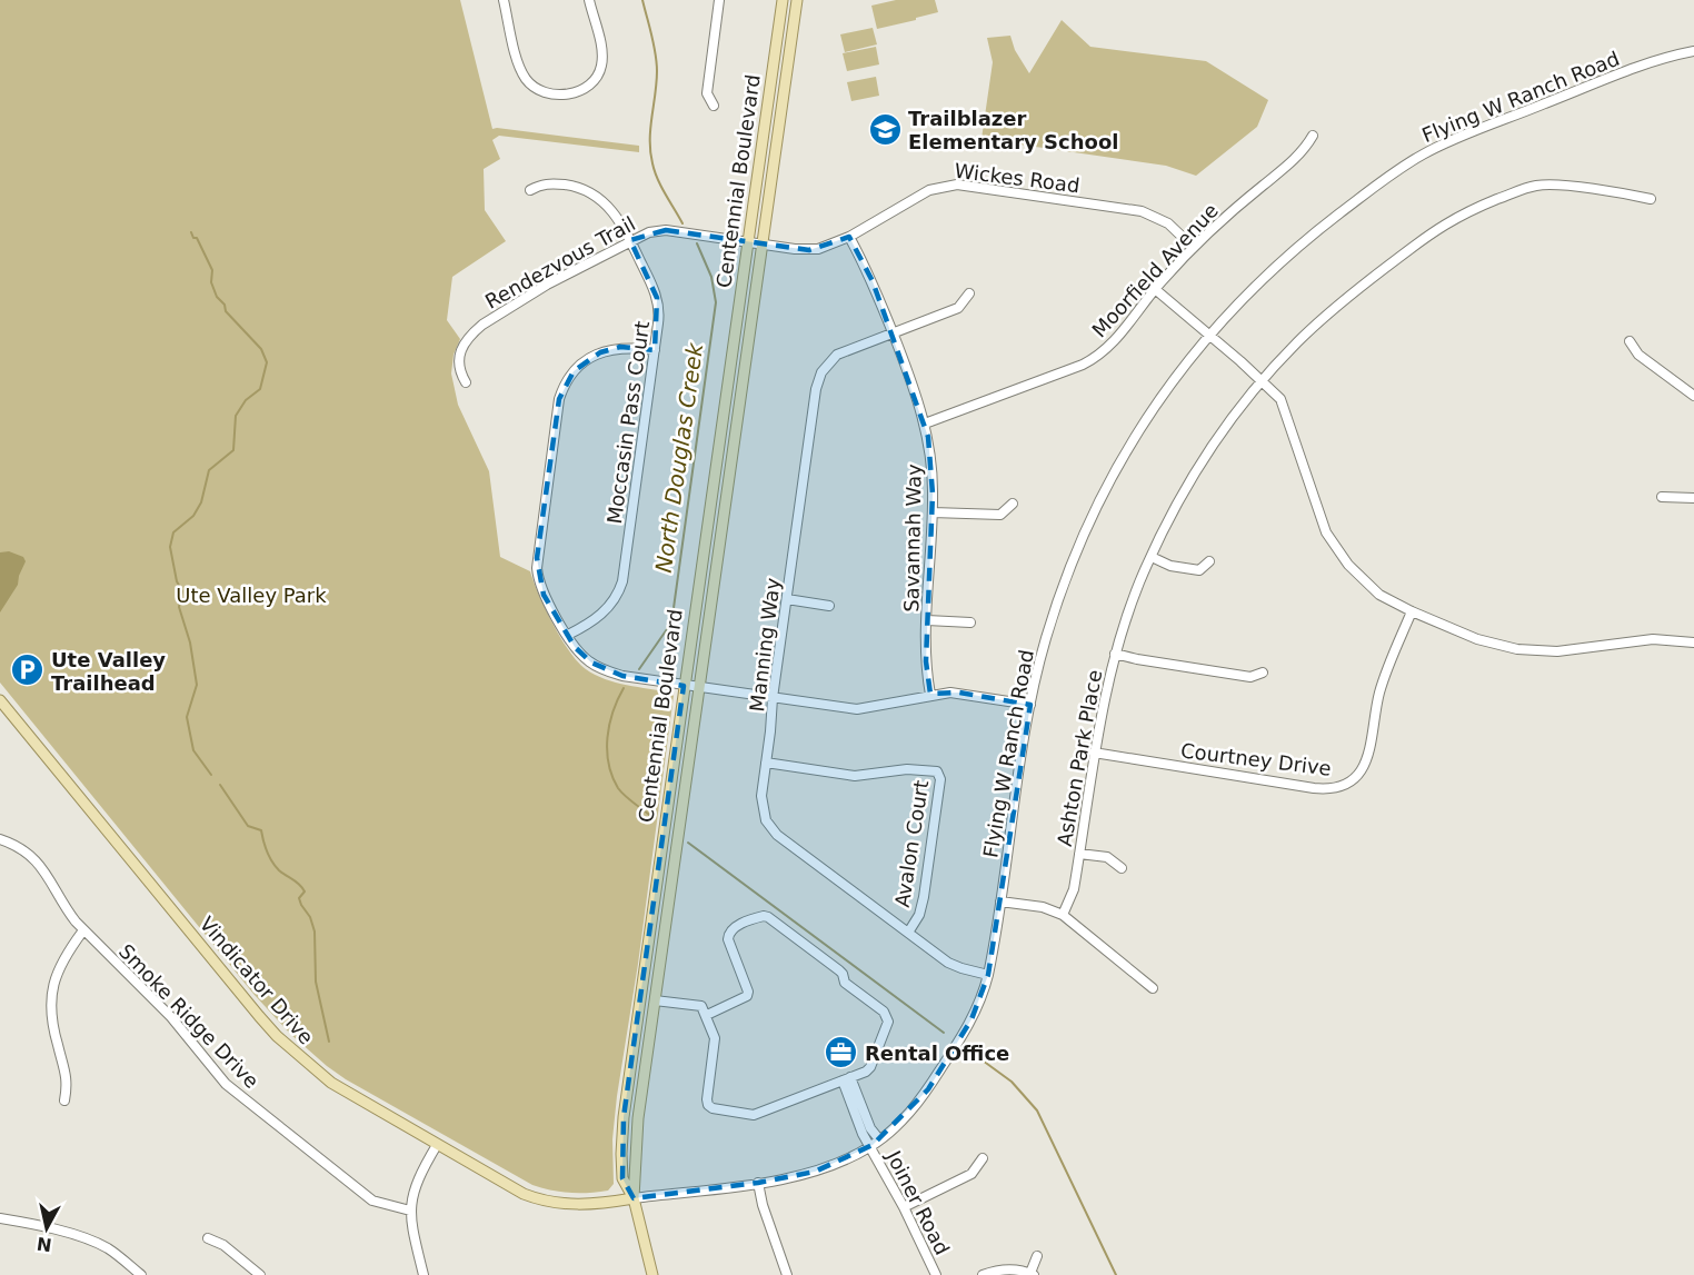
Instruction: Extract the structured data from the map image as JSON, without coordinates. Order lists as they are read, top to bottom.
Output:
{
  "streets": {
    "main road": ["Centennial Boulevard", "Vindicator Drive"],
    "street": [
      "Flying W Ranch Road",
      "Wickes Road",
      "Rendezvous Trail",
      "Moorfield Avenue",
      "Moccasin Pass Court",
      "Savannah Way",
      "Manning Way",
      "Ashton Park Place",
      "Courtney Drive",
      "Avalon Court",
      "Smoke Ridge Drive",
      "Joiner Road"
    ]
  },
  "crossings": [
    ["Flying W Ranch Road", "Centennial Boulevard"],
    ["Flying W Ranch Road", "Manning Way"],
    ["Flying W Ranch Road", "Vindicator Drive"],
    ["Flying W Ranch Road", "Joiner Road"],
    ["Wickes Road", "Centennial Boulevard"],
    ["Wickes Road", "Rendezvous Trail"],
    ["Wickes Road", "Moorfield Avenue"],
    ["Wickes Road", "Savannah Way"],
    ["Centennial Boulevard", "Rendezvous Trail"],
    ["Centennial Boulevard", "Vindicator Drive"],
    ["Rendezvous Trail", "Moccasin Pass Court"],
    ["Moorfield Avenue", "Savannah Way"],
    ["Savannah Way", "Manning Way"],
    ["Manning Way", "Avalon Court"],
    ["Ashton Park Place", "Courtney Drive"]
  ],
  "water": ["North Douglas Creek"],
  "parks": ["Ute Valley Park"],
  "places": {
    "school or university": ["Trailblazer Elementary School"],
    "parking": ["Ute Valley Trailhead"],
    "office": ["Rental Office"]
  },
  "north": "bottom"
}
